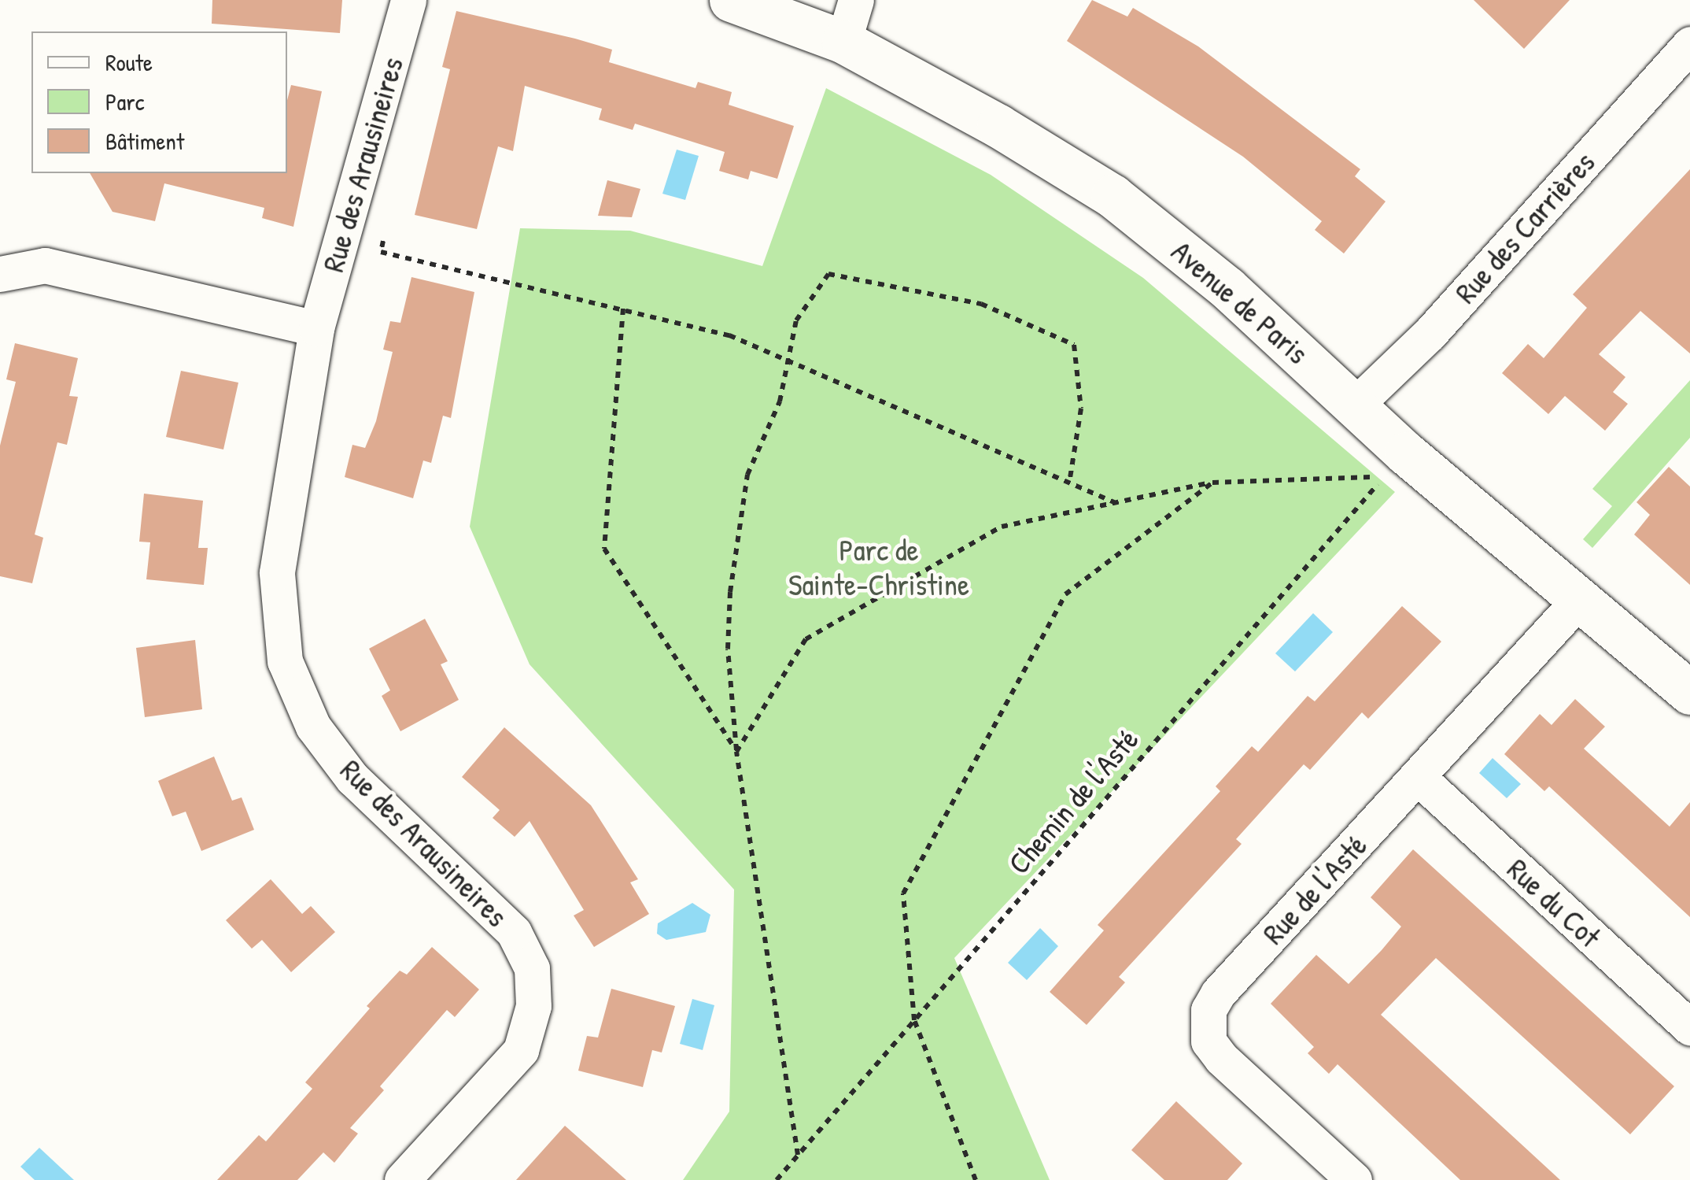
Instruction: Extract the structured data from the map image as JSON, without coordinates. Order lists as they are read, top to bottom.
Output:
{
  "streets": {
    "street": [
      "Rue des Arausineires",
      "Rue des Carrières",
      "Avenue de Paris",
      "Rue de l'Asté",
      "Rue du Cot"
    ],
    "path": ["Chemin de l'Asté"]
  },
  "crossings": [
    ["Rue des Carrières", "Avenue de Paris"],
    ["Avenue de Paris", "Rue de l'Asté"],
    ["Rue de l'Asté", "Rue du Cot"]
  ],
  "parks": ["Parc de Sainte-Christine"],
  "legend": ["Route", "Parc", "Bâtiment"]
}
